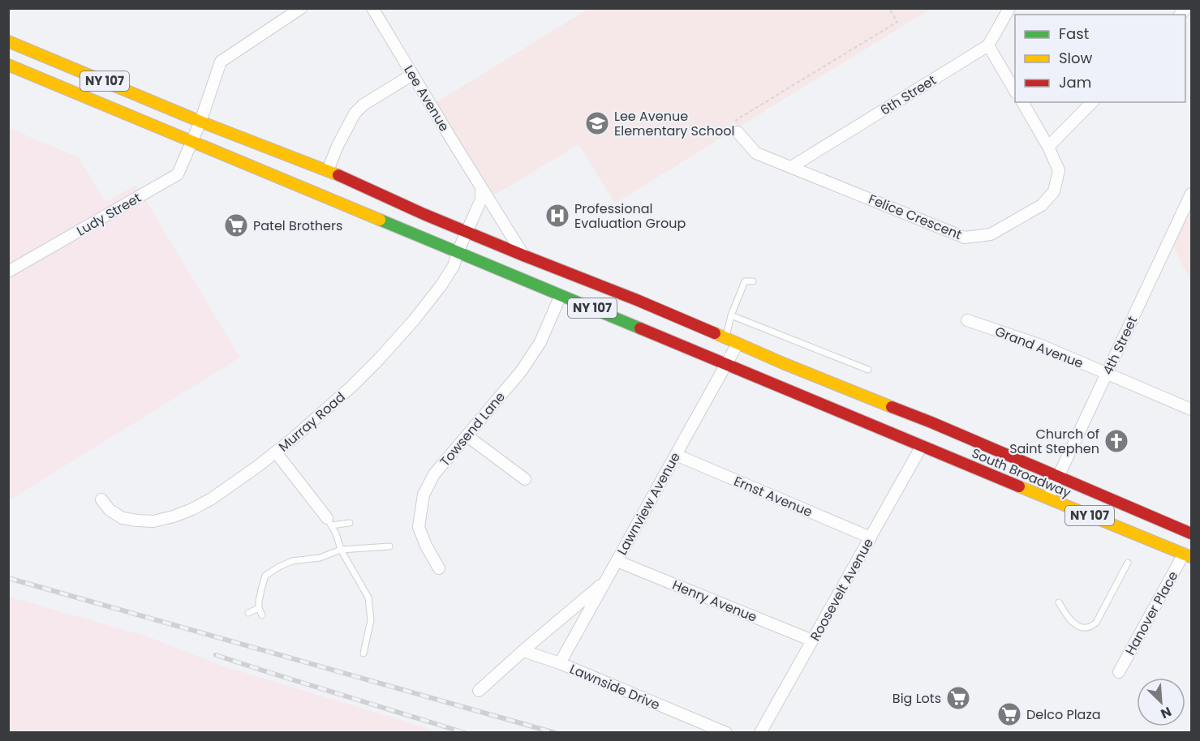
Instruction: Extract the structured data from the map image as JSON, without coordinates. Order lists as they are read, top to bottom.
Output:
{
  "streets": {
    "main road": ["NY 107", "South Broadway"],
    "street": [
      "6th Street",
      "Lee Avenue",
      "Ludy Street",
      "Felice Crescent",
      "4th Street",
      "Grand Avenue",
      "Murray Road",
      "Towsend Lane",
      "Ernst Avenue",
      "Lawnview Avenue",
      "Roosevelt Avenue",
      "Henry Avenue",
      "Hanover Place",
      "Lawnside Drive"
    ]
  },
  "crossings": [
    ["NY 107", "Lee Avenue"],
    ["NY 107", "Ludy Street"],
    ["NY 107", "Murray Road"],
    ["NY 107", "Towsend Lane"],
    ["NY 107", "South Broadway"],
    ["NY 107", "Lawnview Avenue"],
    ["NY 107", "Roosevelt Avenue"],
    ["6th Street", "Felice Crescent"],
    ["4th Street", "Grand Avenue"],
    ["4th Street", "South Broadway"],
    ["South Broadway", "Lawnview Avenue"],
    ["South Broadway", "Roosevelt Avenue"],
    ["South Broadway", "Hanover Place"],
    ["Ernst Avenue", "Lawnview Avenue"],
    ["Ernst Avenue", "Roosevelt Avenue"],
    ["Lawnview Avenue", "Henry Avenue"],
    ["Lawnview Avenue", "Lawnside Drive"],
    ["Roosevelt Avenue", "Henry Avenue"]
  ],
  "places": {
    "school or university": ["Lee Avenue Elementary School"],
    "hospital": ["Professional Evaluation Group"],
    "supermarket": ["Patel Brothers", "Big Lots", "Delco Plaza"],
    "church": ["Church of Saint Stephen"]
  },
  "legend": ["Fast", "Slow", "Jam"],
  "north": "bottom right"
}
